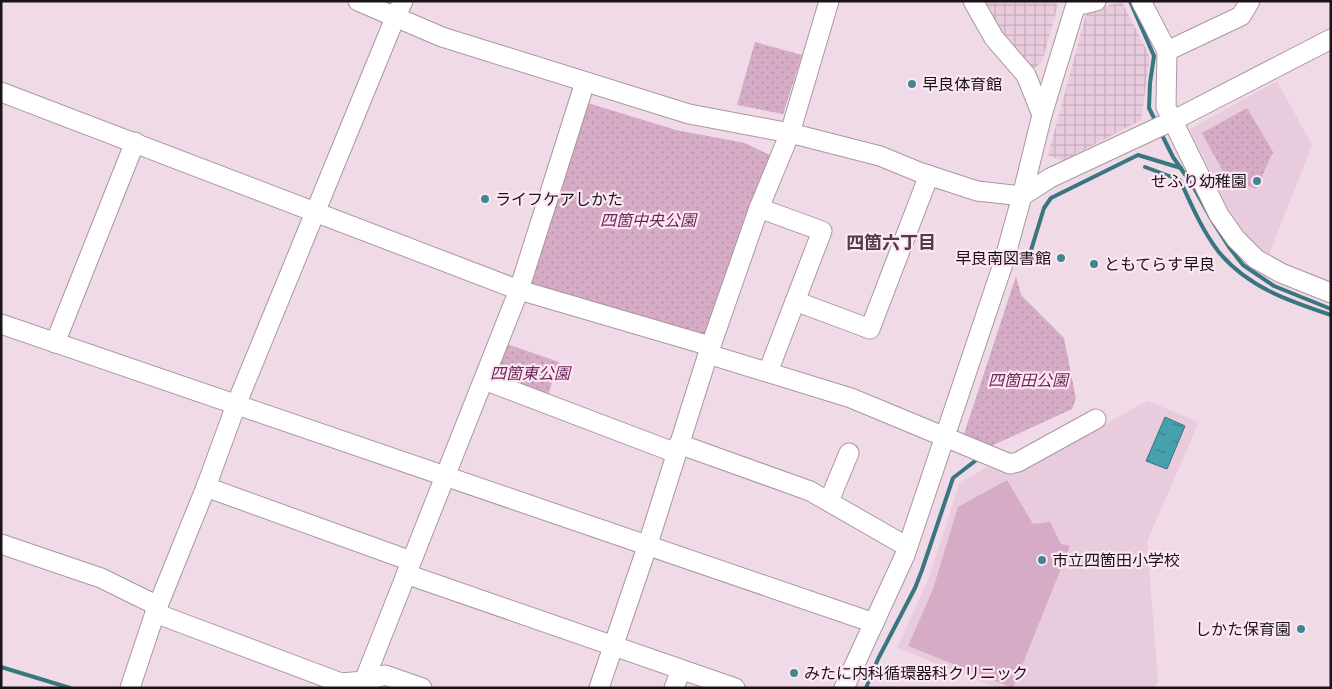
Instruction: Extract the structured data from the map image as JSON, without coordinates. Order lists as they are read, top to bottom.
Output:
{
  "districts": ["四箇六丁目"],
  "parks": ["四箇中央公園", "四箇東公園", "四箇田公園"],
  "places": [
    "早良体育館",
    "せふり幼稚園",
    "ライフケアしかた",
    "早良南図書館",
    "ともてらす早良",
    "市立四箇田小学校",
    "しかた保育園",
    "みたに内科循環器科クリニック"
  ]
}
